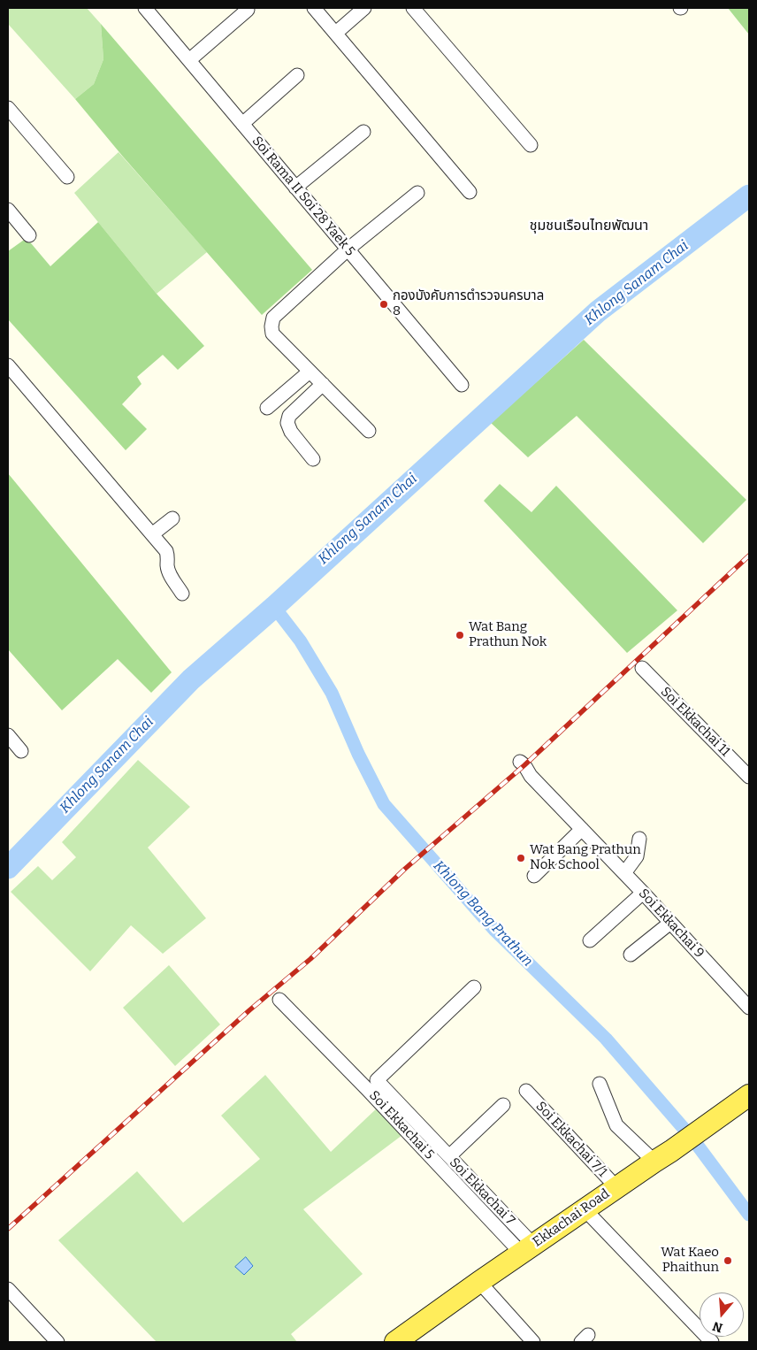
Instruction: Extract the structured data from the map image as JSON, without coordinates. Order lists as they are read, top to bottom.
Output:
{
  "streets": {
    "main road": ["Ekkachai Road"],
    "street": [
      "Soi Rama II Soi 28 Yaek 5",
      "Soi Ekkachai 11",
      "Soi Ekkachai 9",
      "Soi Ekkachai 5",
      "Soi Ekkachai 7/1",
      "Soi Ekkachai 7"
    ]
  },
  "crossings": [
    ["Soi Ekkachai 5", "Soi Ekkachai 7"],
    ["Soi Ekkachai 5", "Ekkachai Road"],
    ["Soi Ekkachai 7/1", "Ekkachai Road"],
    ["Soi Ekkachai 7", "Ekkachai Road"]
  ],
  "districts": ["ชุมชนเรือนไทยพัฒนา"],
  "water": ["Khlong Sanam Chai", "Khlong Bang Prathun"],
  "places": [
    "กองบังคับการตำรวจนครบาล 8",
    "Wat Bang Prathun Nok",
    "Wat Bang Prathun Nok School",
    "Wat Kaeo Phaithun"
  ],
  "north": "bottom"
}
